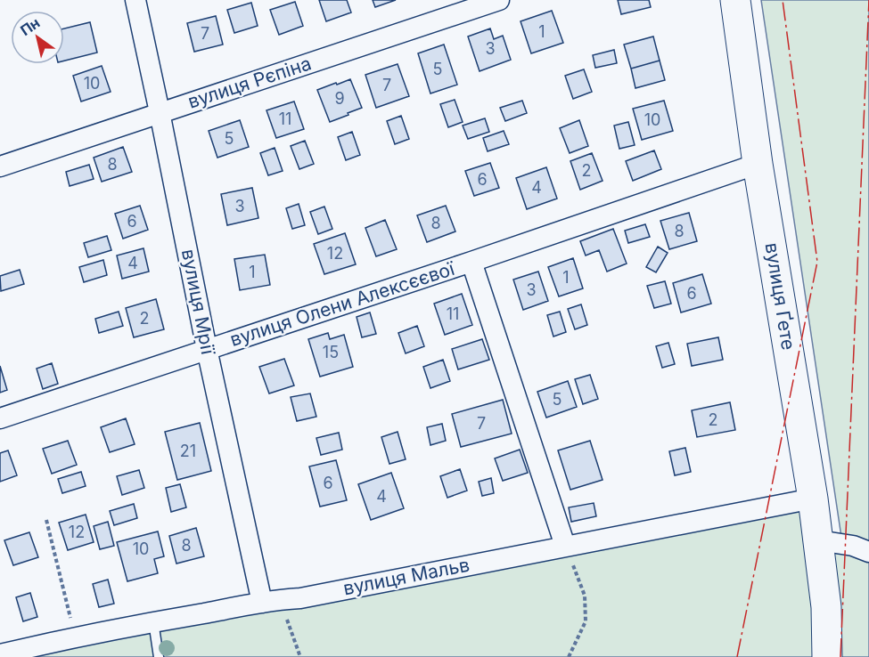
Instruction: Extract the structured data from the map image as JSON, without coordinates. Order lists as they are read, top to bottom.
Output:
{
  "streets": {
    "main road": ["вулиця Ґете"],
    "street": [
      "вулиця Рєпіна",
      "вулиця Мрії",
      "вулиця Олени Алексєєвої",
      "вулиця Мальв"
    ]
  },
  "crossings": [
    ["вулиця Рєпіна", "вулиця Мрії"],
    ["вулиця Ґете", "вулиця Олени Алексєєвої"],
    ["вулиця Ґете", "вулиця Мальв"],
    ["вулиця Мрії", "вулиця Олени Алексєєвої"],
    ["вулиця Мрії", "вулиця Мальв"],
    ["вулиця Олени Алексєєвої", "вулиця Мальв"]
  ],
  "house_numbers": [
    "1",
    "7",
    "3",
    "5",
    "10",
    "7",
    "9",
    "11",
    "10",
    "5",
    "8",
    "2",
    "6",
    "4",
    "3",
    "6",
    "8",
    "8",
    "12",
    "4",
    "1",
    "1",
    "3",
    "6",
    "11",
    "2",
    "15",
    "5",
    "2",
    "7",
    "21",
    "6",
    "4",
    "12",
    "8",
    "10"
  ],
  "north": "top left"
}
